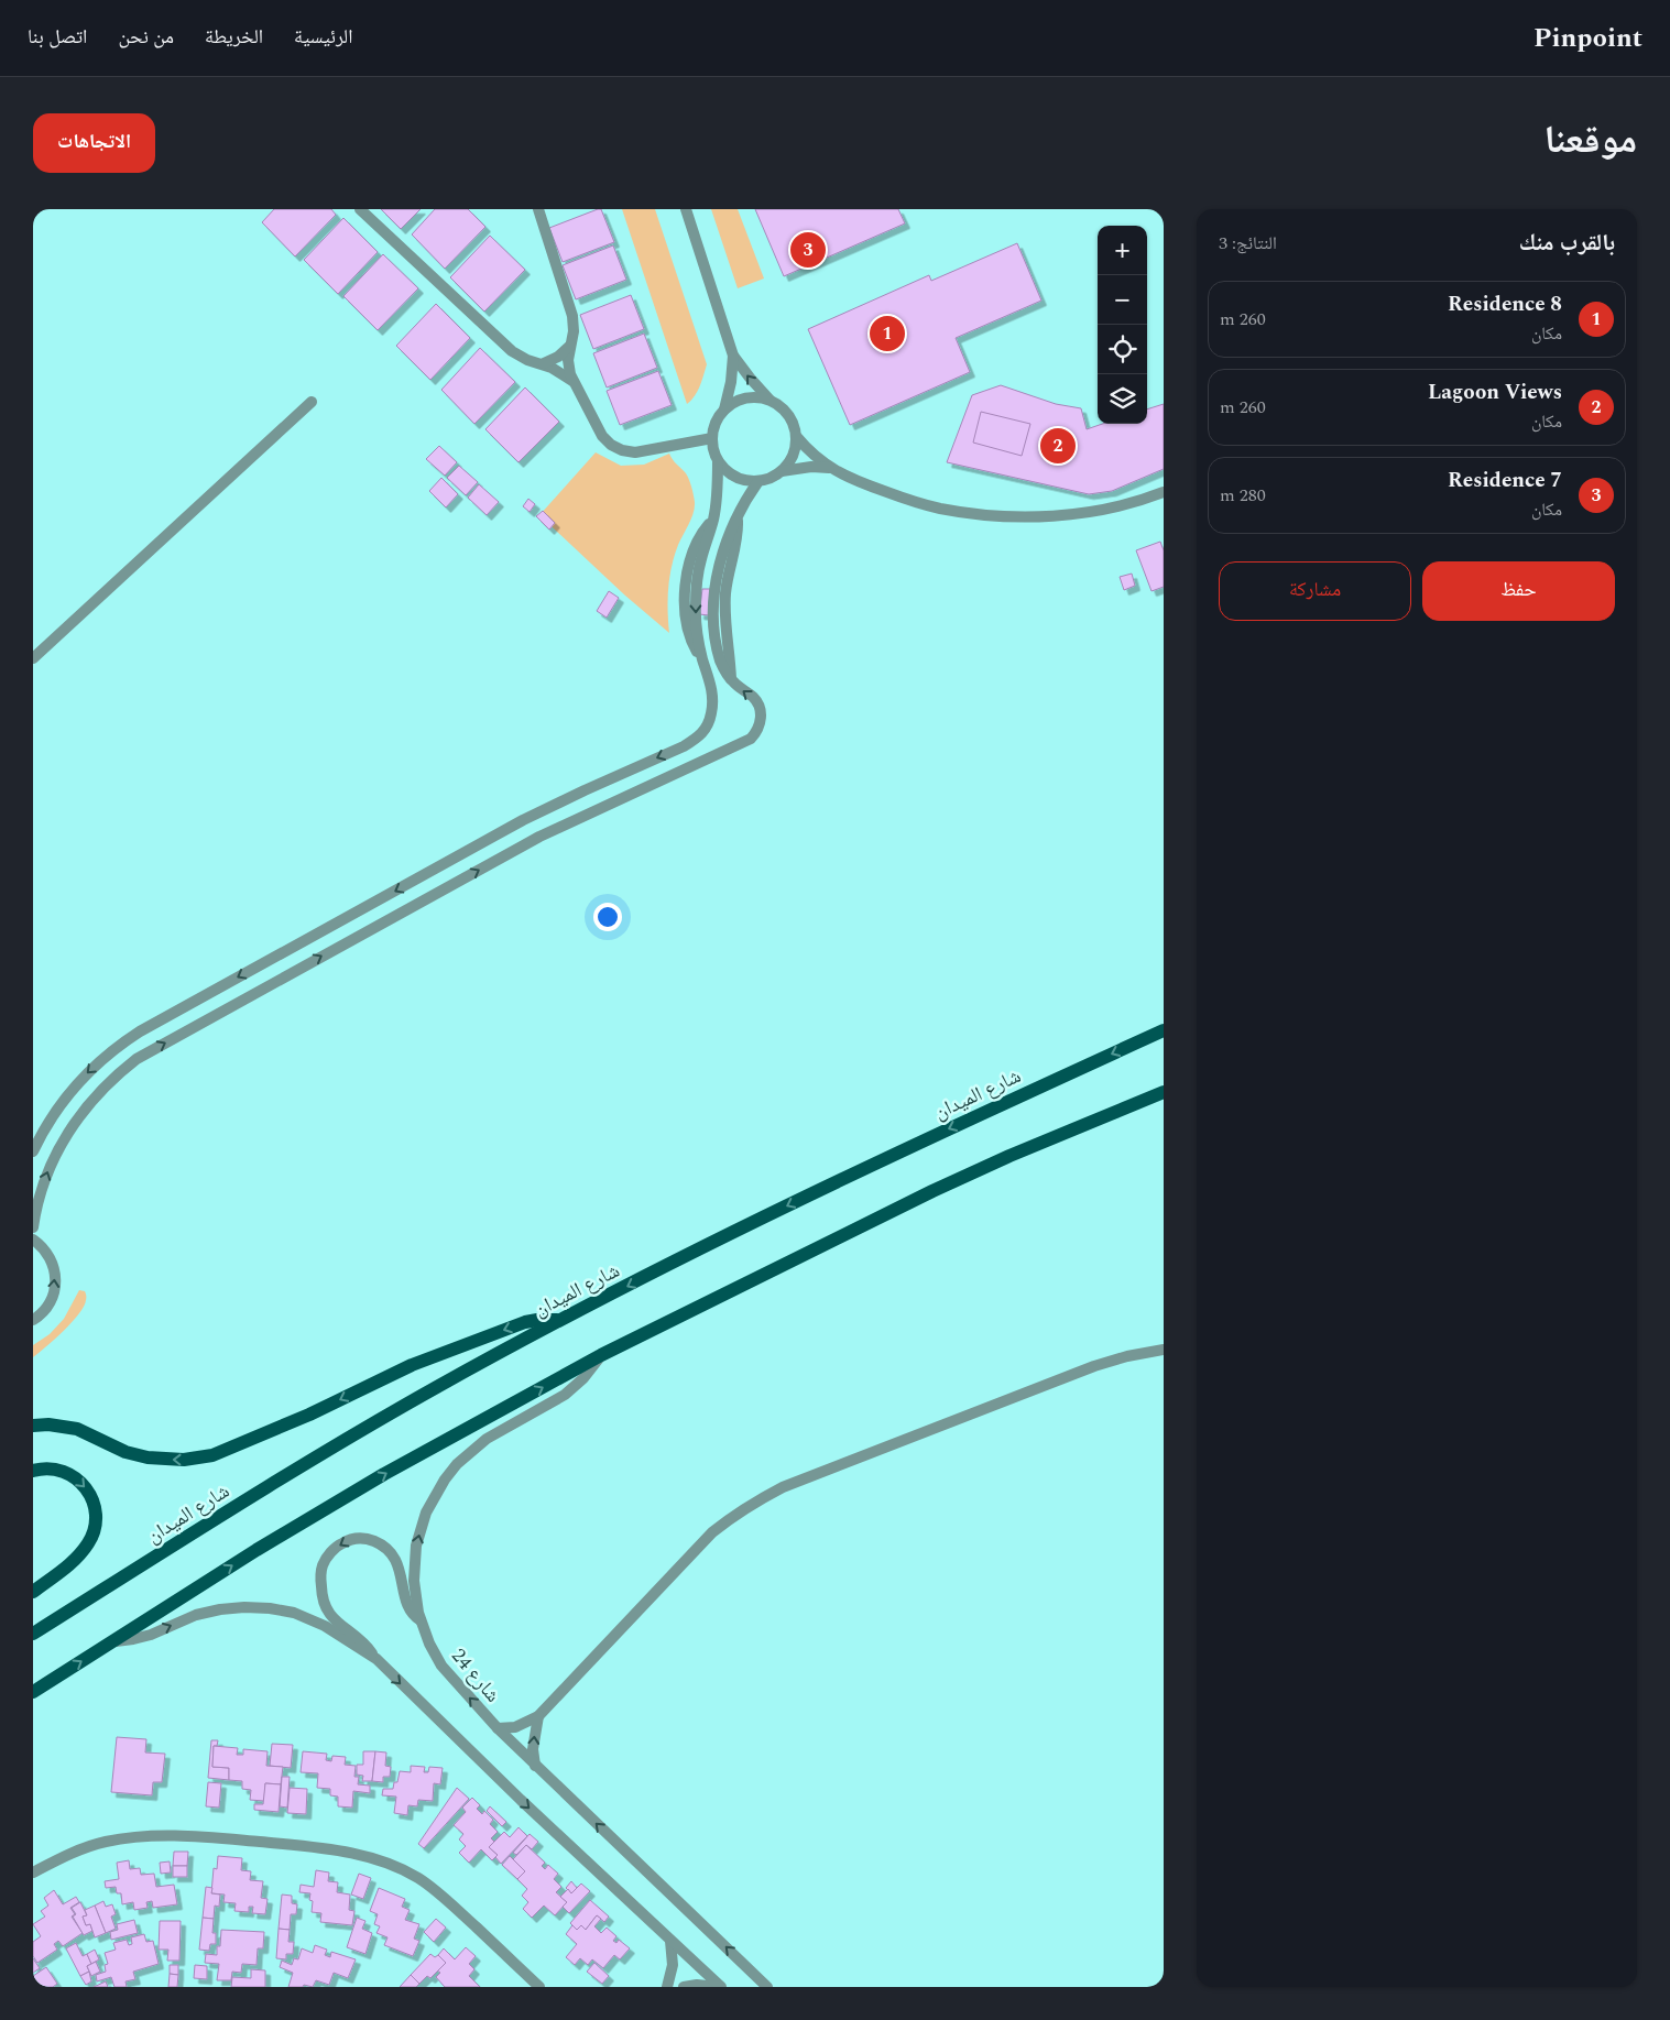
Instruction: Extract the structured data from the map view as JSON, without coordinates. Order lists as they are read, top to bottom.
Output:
{
  "streets": {
    "main road": ["شارع الميدان"],
    "street": ["شارع 24"]
  },
  "page": {
    "header": "Pinpoint",
    "nav": [
      "الرئيسية",
      "الخريطة",
      "من نحن",
      "اتصل بنا"
    ],
    "title": "موقعنا",
    "buttons": [
      "الاتجاهات",
      ["حفظ", "مشاركة"]
    ],
    "heading": ["بالقرب منك", "النتائج: 3"],
    "map_buttons": ["+", "−"],
    "pins": ["3", "1", "2"],
    "list": [
      {
        "mark": "1",
        "name": "Residence 8",
        "note": "مكان",
        "value": "260 m"
      },
      {
        "mark": "2",
        "name": "Lagoon Views",
        "note": "مكان",
        "value": "260 m"
      },
      {
        "mark": "3",
        "name": "Residence 7",
        "note": "مكان",
        "value": "280 m"
      }
    ]
  }
}
